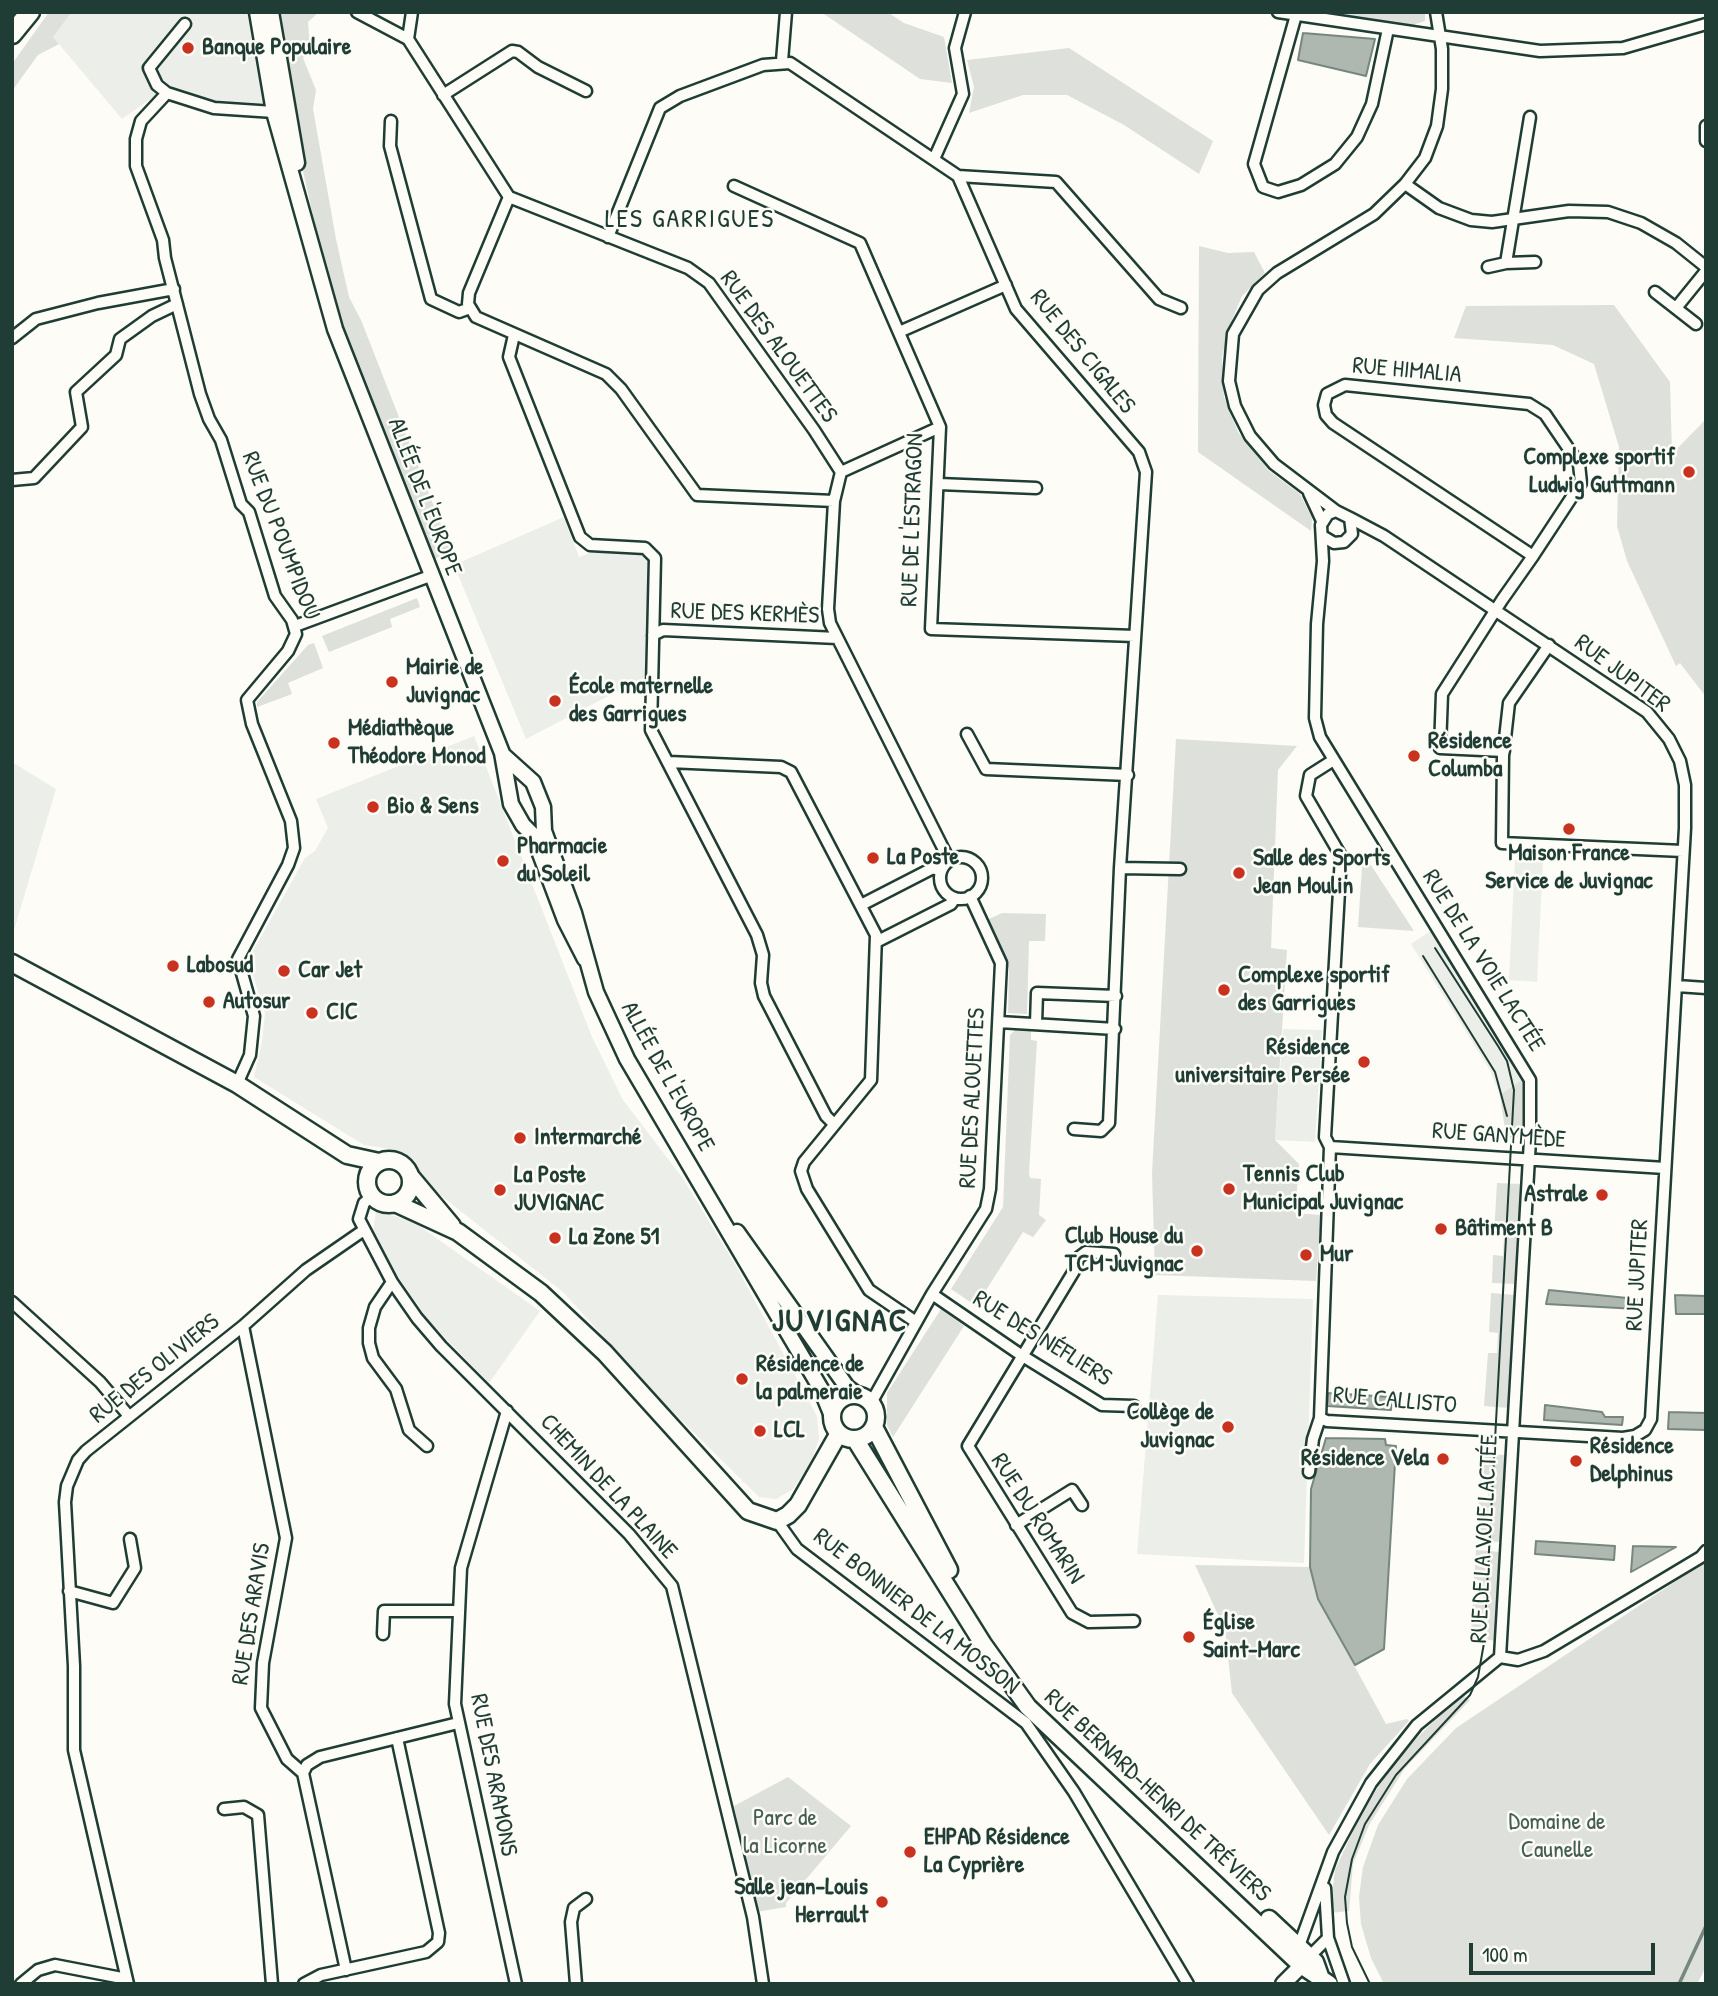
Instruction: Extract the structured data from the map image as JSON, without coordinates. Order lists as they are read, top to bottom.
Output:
{
  "streets": {
    "main road": ["RUE BERNARD-HENRI DE TRÉVIERS"],
    "street": [
      "RUE DES ALOUETTES",
      "RUE DES CIGALES",
      "RUE HIMALIA",
      "ALLÉE DE L'EUROPE",
      "RUE DE L'ESTRAGON",
      "RUE DU POUMPIDOU",
      "RUE DES KERMÈS",
      "RUE JUPITER",
      "RUE DE LA VOIE LACTÉE",
      "RUE GANYMÈDE",
      "RUE DES NÉFLIERS",
      "RUE DES OLIVIERS",
      "RUE CALLISTO",
      "CHEMIN DE LA PLAINE",
      "RUE DU ROMARIN",
      "RUE BONNIER DE LA MOSSON",
      "RUE DES ARAVIS",
      "RUE DES ARAMONS"
    ]
  },
  "crossings": [
    ["RUE DES ALOUETTES", "ALLÉE DE L'EUROPE"],
    ["RUE DES ALOUETTES", "RUE DES NÉFLIERS"],
    ["RUE DES ALOUETTES", "RUE BERNARD-HENRI DE TRÉVIERS"],
    ["RUE DES CIGALES", "RUE DE L'ESTRAGON"],
    ["RUE HIMALIA", "RUE JUPITER"],
    ["ALLÉE DE L'EUROPE", "RUE BERNARD-HENRI DE TRÉVIERS"],
    ["RUE JUPITER", "RUE DE LA VOIE LACTÉE"],
    ["RUE JUPITER", "RUE GANYMÈDE"],
    ["RUE JUPITER", "RUE CALLISTO"],
    ["RUE DE LA VOIE LACTÉE", "RUE GANYMÈDE"],
    ["RUE DE LA VOIE LACTÉE", "RUE CALLISTO"],
    ["RUE GANYMÈDE", "RUE CALLISTO"],
    ["RUE DES NÉFLIERS", "RUE DU ROMARIN"],
    ["RUE DES OLIVIERS", "CHEMIN DE LA PLAINE"],
    ["RUE DES OLIVIERS", "RUE DES ARAVIS"],
    ["CHEMIN DE LA PLAINE", "RUE DES ARAMONS"]
  ],
  "districts": ["LES GARRIGUES", "JUVIGNAC"],
  "parks": ["Parc de la Licorne", "Domaine de Caunelle"],
  "places": [
    "Banque Populaire",
    "Complexe sportif Ludwig Guttmann",
    "Mairie de Juvignac",
    "École maternelle des Garrigues",
    "Médiathèque Théodore Monod",
    "Résidence Columba",
    "Bio & Sens",
    "Maison France Service de Juvignac",
    "La Poste",
    "Pharmacie du Soleil",
    "Salle des Sports Jean Moulin",
    "Labosud",
    "Car Jet",
    "Complexe sportif des Garrigues",
    "Autosur",
    "CIC",
    "Résidence universitaire Persée",
    "Intermarché",
    "Tennis Club Municipal Juvignac",
    "La Poste JUVIGNAC",
    "Astrale",
    "Bâtiment B",
    "La Zone 51",
    "Club House du TCM Juvignac",
    "Mur",
    "Résidence de la palmeraie",
    "Collège de Juvignac",
    "LCL",
    "Résidence Vela",
    "Résidence Delphinus",
    "Église Saint-Marc",
    "EHPAD Résidence La Cyprière",
    "Salle jean-Louis Herrault"
  ],
  "scale_bar": "100 m"
}
